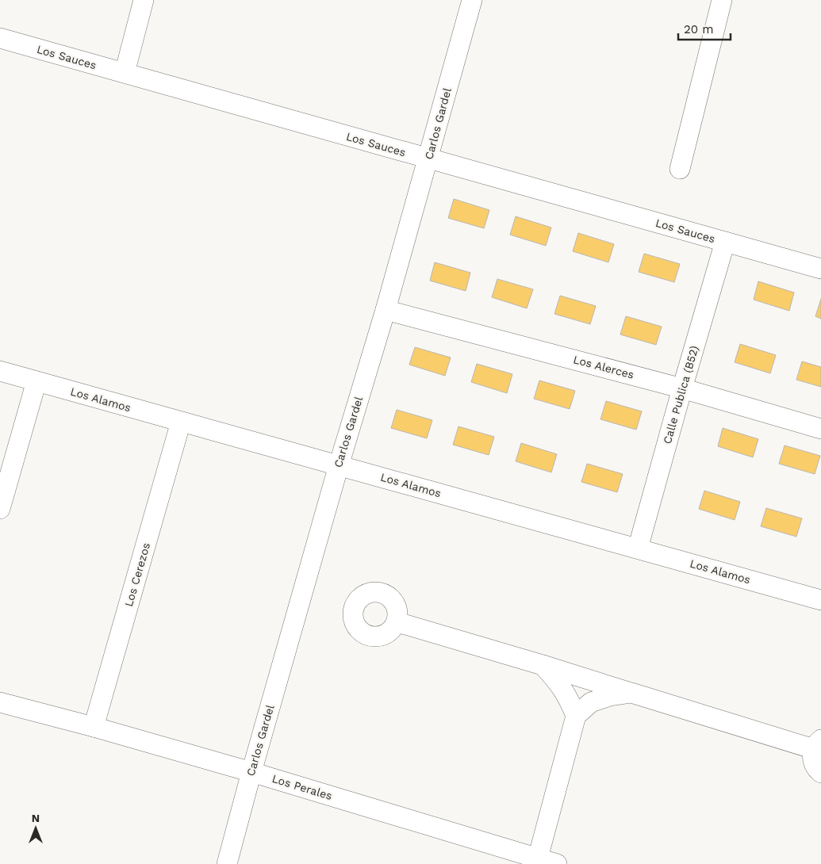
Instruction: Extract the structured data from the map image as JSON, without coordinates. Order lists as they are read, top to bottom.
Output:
{
  "streets": {
    "street": [
      "Los Sauces",
      "Carlos Gardel",
      "Los Alerces",
      "Calle Publica (B52)",
      "Los Alamos",
      "Los Cerezos",
      "Los Perales"
    ]
  },
  "crossings": [
    ["Los Sauces", "Carlos Gardel"],
    ["Los Sauces", "Calle Publica (B52)"],
    ["Carlos Gardel", "Los Alerces"],
    ["Carlos Gardel", "Los Alamos"],
    ["Carlos Gardel", "Los Perales"],
    ["Los Alerces", "Calle Publica (B52)"],
    ["Calle Publica (B52)", "Los Alamos"],
    ["Los Alamos", "Los Cerezos"],
    ["Los Cerezos", "Los Perales"]
  ],
  "scale_bar": "20 m",
  "north": "top"
}
